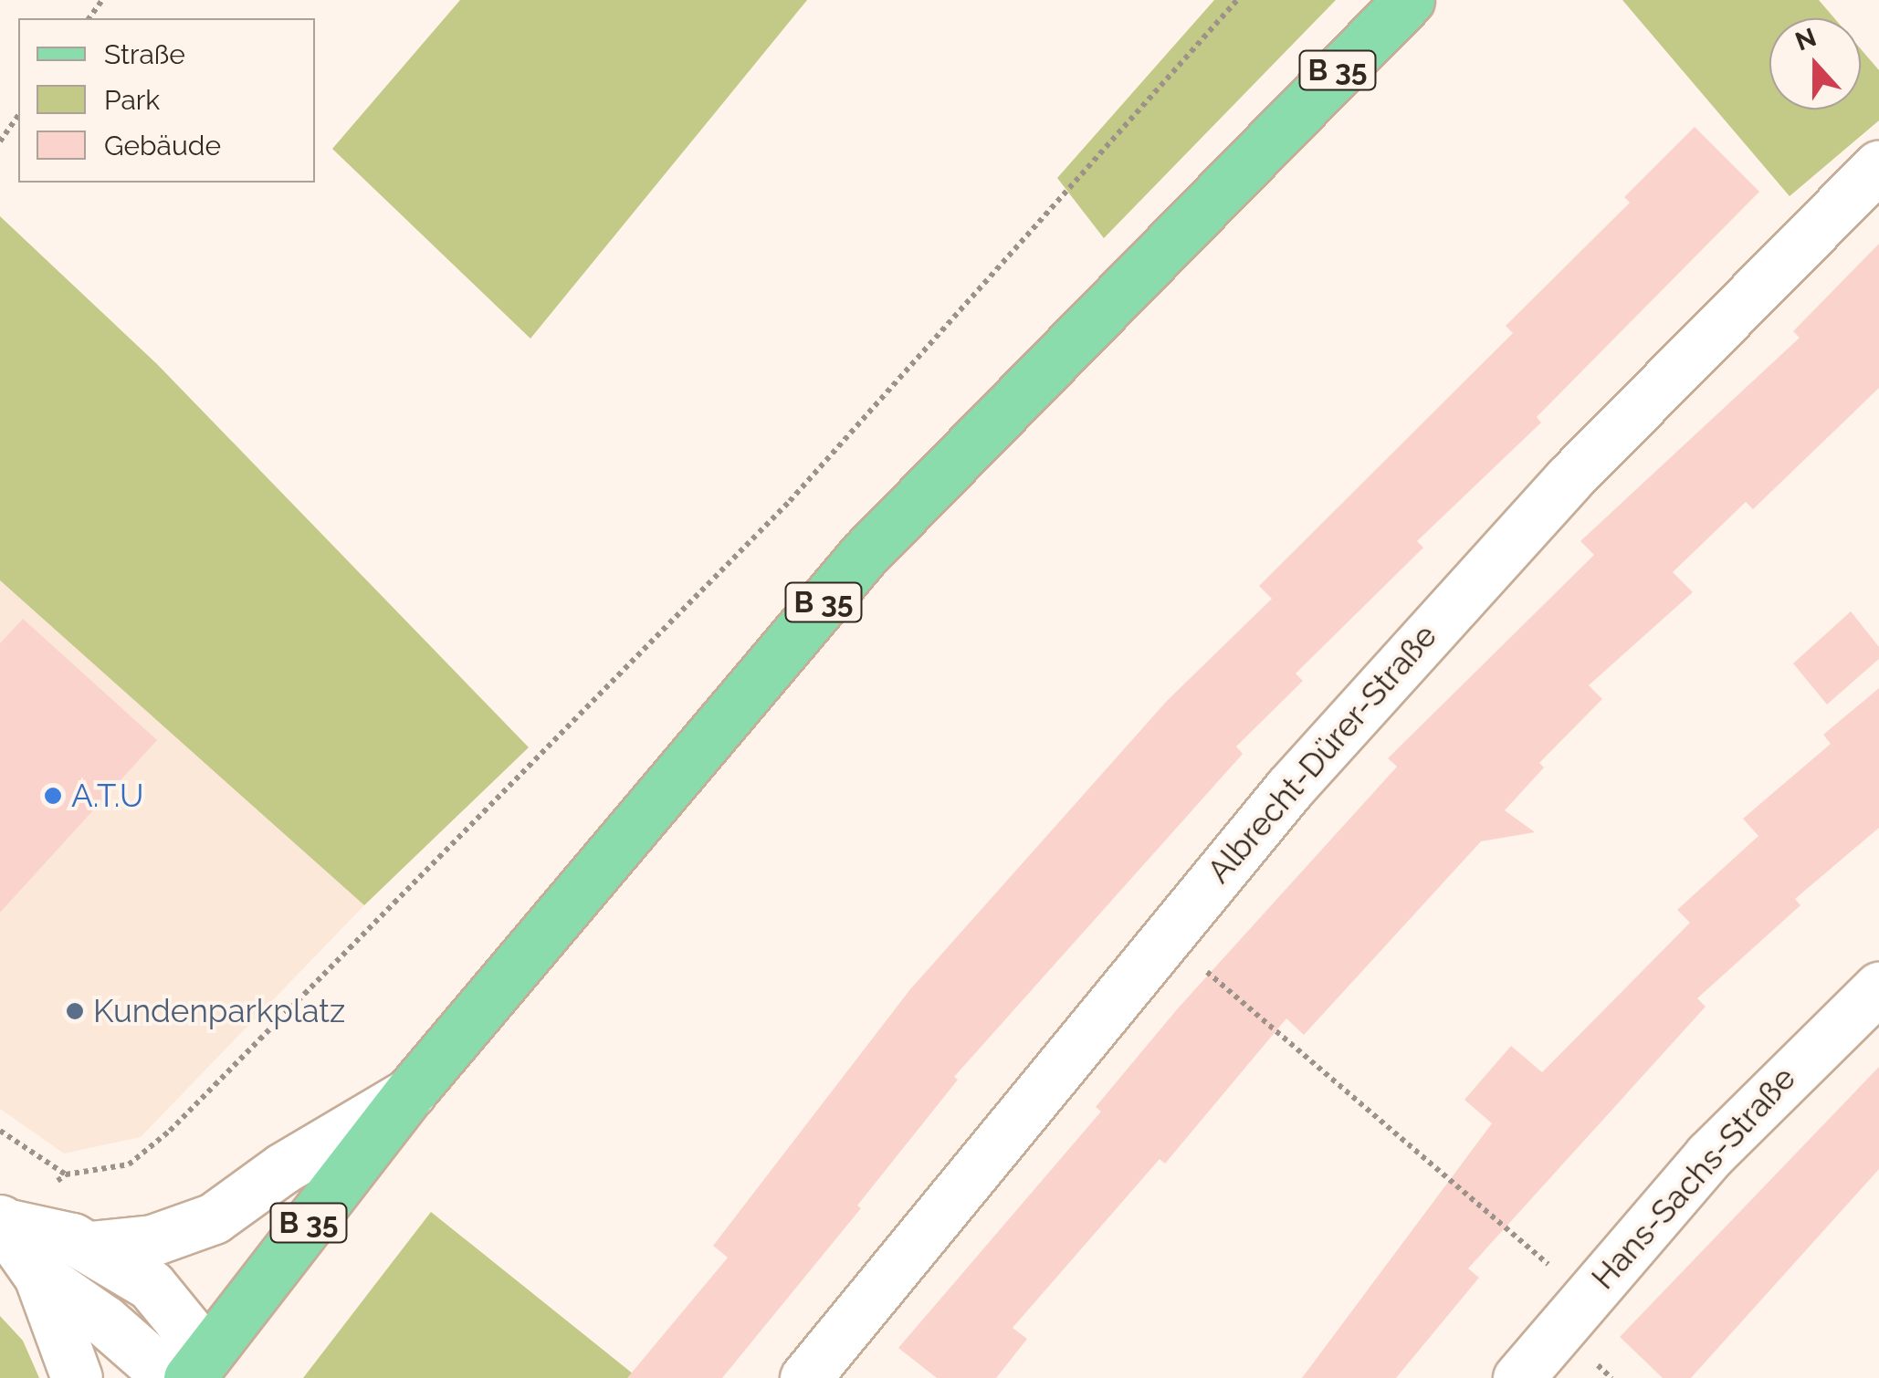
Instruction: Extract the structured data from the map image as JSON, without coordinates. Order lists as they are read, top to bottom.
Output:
{
  "streets": {
    "main road": ["B 35"],
    "street": ["Albrecht-Dürer-Straße", "Hans-Sachs-Straße"]
  },
  "places": ["A.T.U", "Kundenparkplatz"],
  "legend": ["Straße", "Park", "Gebäude"],
  "north": "top"
}
